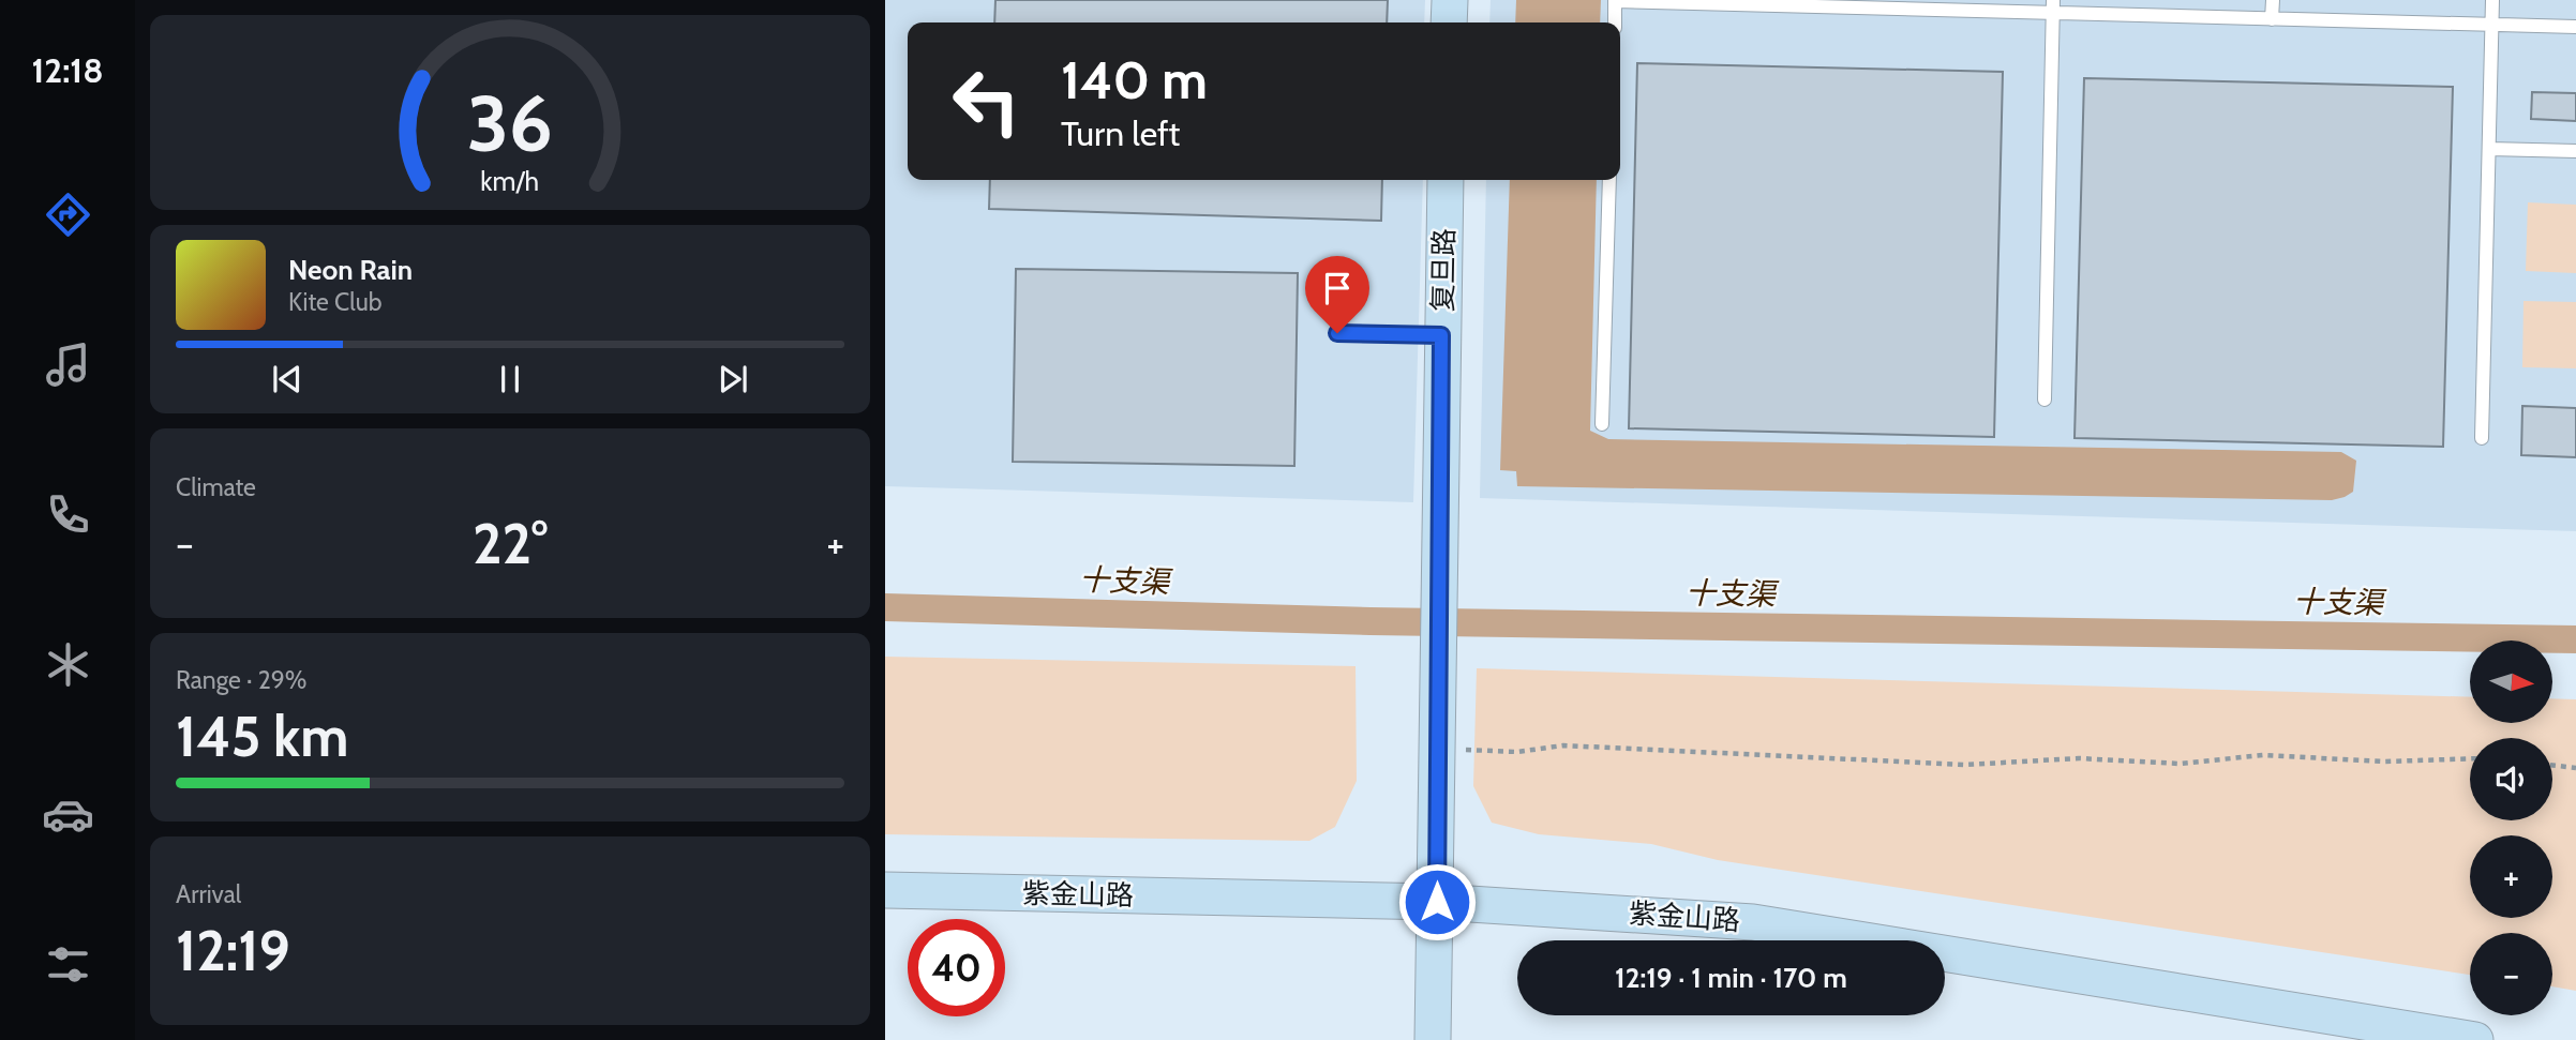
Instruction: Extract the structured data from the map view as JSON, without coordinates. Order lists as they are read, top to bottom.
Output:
{
  "streets": {
    "street": ["复旦路", "紫金山路"]
  },
  "crossings": [
    ["复旦路", "紫金山路"]
  ],
  "water": ["十支渠"],
  "north": "right",
  "page": {
    "tabs": "12:18",
    "turn": ["140 m", "Turn left"],
    "song": ["Neon Rain", "Kite Club"],
    "tile": [
      "Climate",
      ["Range · 29%", "145 km"],
      ["Arrival", "12:19"]
    ],
    "heat": ["−", "22°", "+"],
    "map_buttons": ["+", "−"],
    "limit": "40",
    "trip": "12:19 · 1 min · 170 m",
    "gauge": ["36", "km/h"]
  }
}
